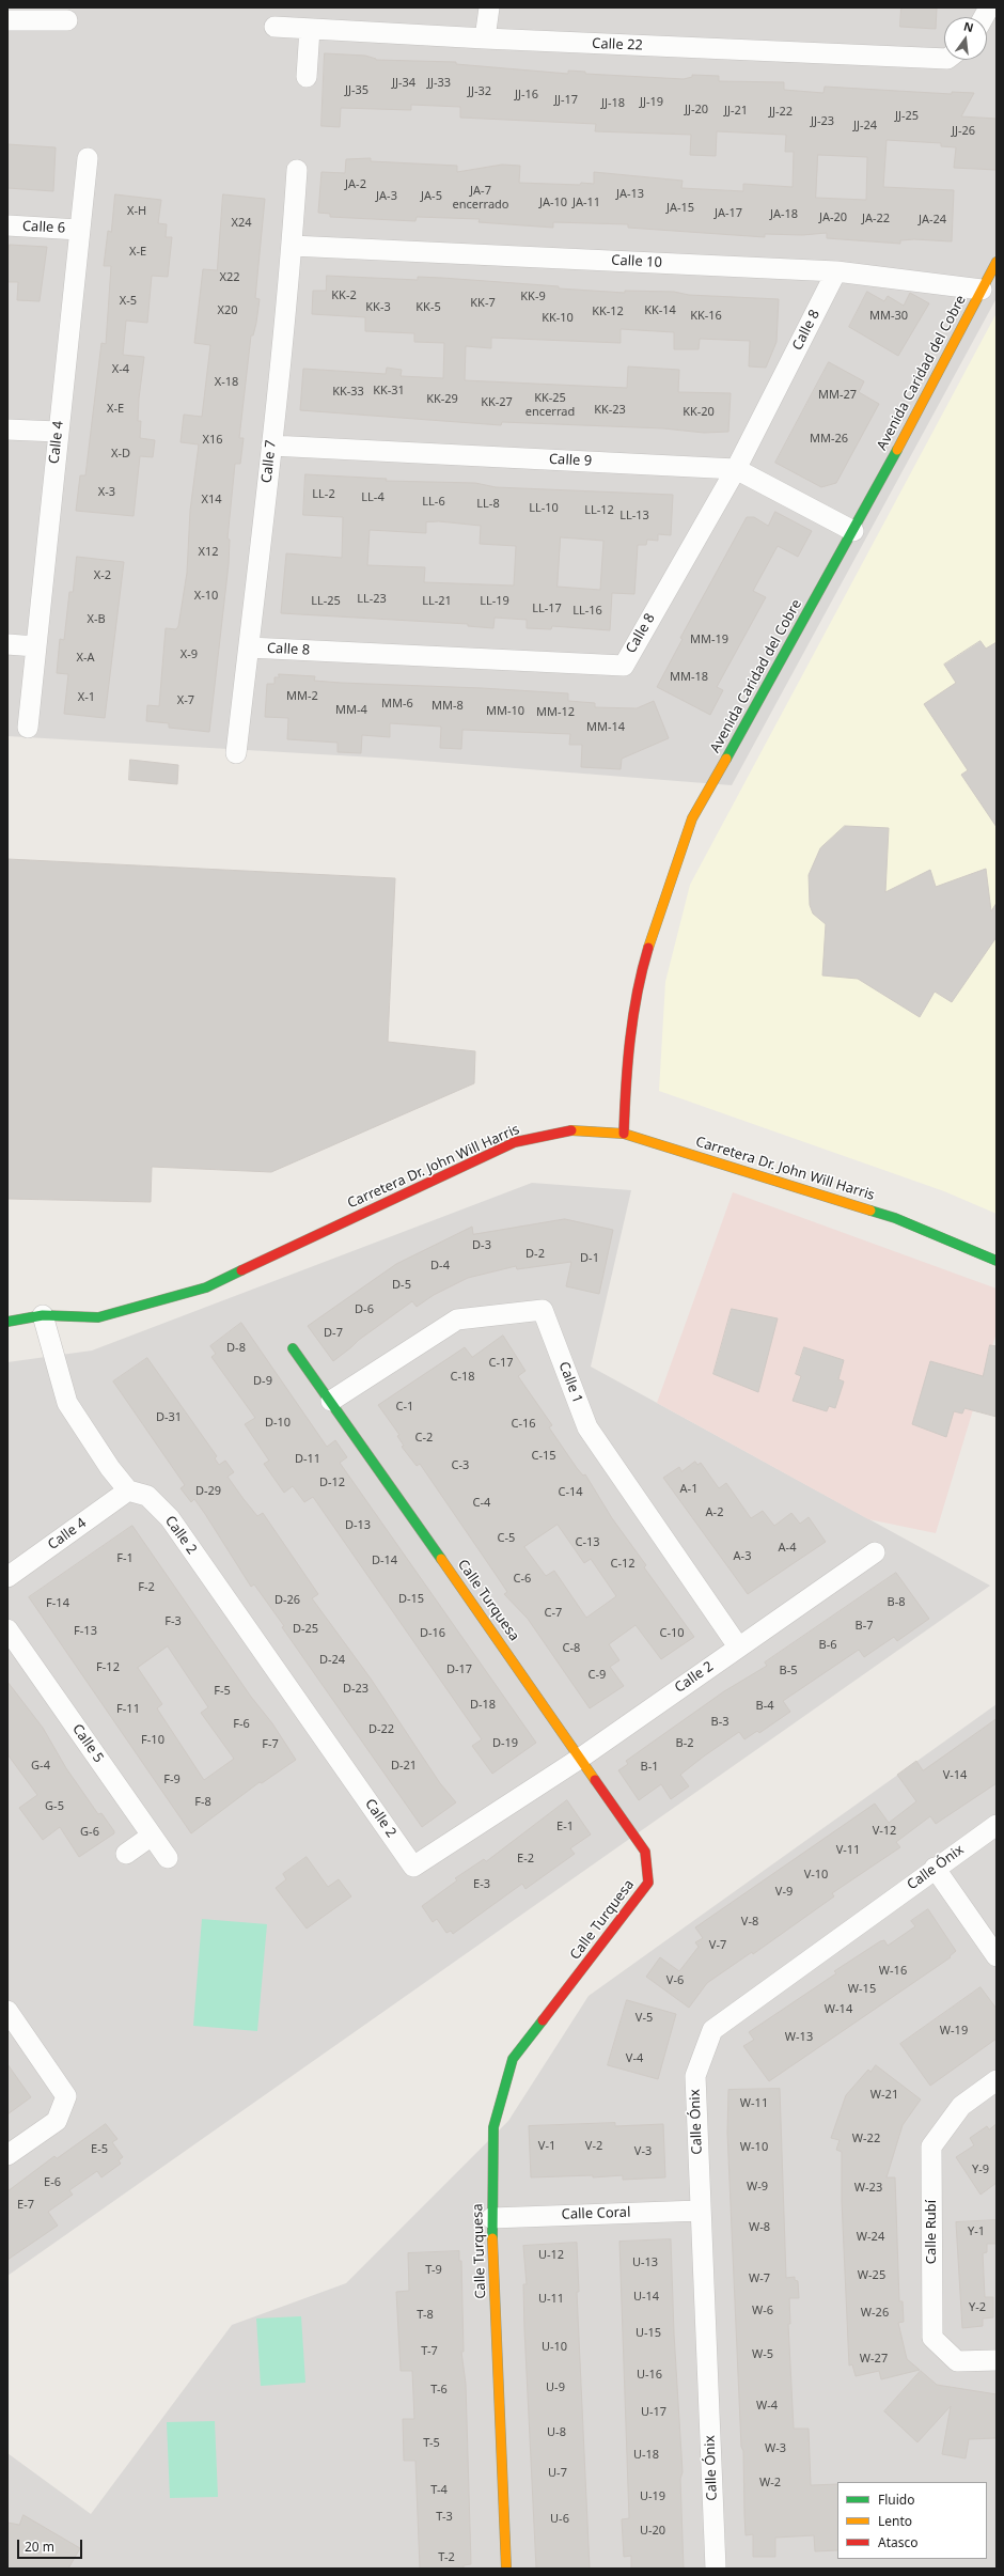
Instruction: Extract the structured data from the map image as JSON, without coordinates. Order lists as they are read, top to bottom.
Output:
{
  "streets": {
    "street": [
      "Calle 22",
      "Calle 6",
      "Calle 10",
      "Calle 8",
      "Avenida Caridad del Cobre",
      "Calle 4",
      "Calle 9",
      "Calle 7",
      "Carretera Dr. John Will Harris",
      "Calle 1",
      "Calle 2",
      "Calle Turquesa",
      "Calle 5",
      "Calle Ónix",
      "Calle Coral",
      "Calle Rubí"
    ]
  },
  "crossings": [
    ["Calle 6", "Calle 4"],
    ["Calle 10", "Calle 8"],
    ["Calle 10", "Avenida Caridad del Cobre"],
    ["Calle 10", "Calle 7"],
    ["Calle 8", "Calle 9"],
    ["Calle 8", "Calle 7"],
    ["Avenida Caridad del Cobre", "Calle 9"],
    ["Avenida Caridad del Cobre", "Carretera Dr. John Will Harris"],
    ["Calle 4", "Calle 2"],
    ["Calle 9", "Calle 7"],
    ["Calle 1", "Calle 2"],
    ["Calle 1", "Calle Turquesa"],
    ["Calle 2", "Calle Turquesa"],
    ["Calle Turquesa", "Calle Coral"],
    ["Calle Ónix", "Calle Coral"]
  ],
  "house_numbers": [
    "JJ-34",
    "JJ-33",
    "JJ-35",
    "JJ-32",
    "JJ-16",
    "JJ-17",
    "JJ-19",
    "JJ-18",
    "JJ-20",
    "JJ-21",
    "JJ-22",
    "JJ-25",
    "JJ-23",
    "JJ-24",
    "JJ-26",
    "JA-2",
    "JA-7 encerrado",
    "JA-13",
    "JA-3",
    "JA-5",
    "JA-10",
    "JA-11",
    "JA-15",
    "X-H",
    "JA-17",
    "JA-18",
    "JA-20",
    "JA-22",
    "JA-24",
    "X24",
    "X-E",
    "X22",
    "KK-2",
    "KK-9",
    "X-5",
    "KK-7",
    "KK-3",
    "KK-5",
    "X20",
    "KK-14",
    "KK-12",
    "KK-16",
    "MM-30",
    "KK-10",
    "X-4",
    "X-18",
    "KK-31",
    "KK-33",
    "MM-27",
    "KK-25 encerrad",
    "KK-29",
    "KK-27",
    "X-E",
    "KK-23",
    "KK-20",
    "MM-26",
    "X16",
    "X-D",
    "X-3",
    "LL-2",
    "LL-4",
    "X14",
    "LL-6",
    "LL-8",
    "LL-10",
    "LL-12",
    "LL-13",
    "X12",
    "X-2",
    "X-10",
    "LL-23",
    "LL-25",
    "LL-21",
    "LL-19",
    "LL-17",
    "LL-16",
    "X-B",
    "MM-19",
    "X-9",
    "X-A",
    "MM-18",
    "MM-2",
    "X-1",
    "X-7",
    "MM-6",
    "MM-8",
    "MM-4",
    "MM-10",
    "MM-12",
    "MM-14",
    "D-3",
    "D-2",
    "D-1",
    "D-4",
    "D-5",
    "D-6",
    "D-7",
    "D-8",
    "C-17",
    "C-18",
    "D-9",
    "C-1",
    "D-31",
    "D-10",
    "C-16",
    "C-2",
    "C-15",
    "D-11",
    "C-3",
    "D-12",
    "A-1",
    "D-29",
    "C-14",
    "C-4",
    "A-2",
    "D-13",
    "C-5",
    "C-13",
    "A-4",
    "A-3",
    "F-1",
    "D-14",
    "C-12",
    "C-6",
    "F-2",
    "D-15",
    "D-26",
    "B-8",
    "F-14",
    "C-7",
    "F-3",
    "B-7",
    "D-25",
    "F-13",
    "D-16",
    "C-10",
    "B-6",
    "C-8",
    "D-24",
    "F-12",
    "D-17",
    "B-5",
    "C-9",
    "D-23",
    "F-5",
    "D-18",
    "B-4",
    "F-11",
    "B-3",
    "F-6",
    "D-22",
    "F-10",
    "D-19",
    "B-2",
    "F-7",
    "G-4",
    "D-21",
    "B-1",
    "V-14",
    "F-9",
    "F-8",
    "G-5",
    "E-1",
    "V-12",
    "G-6",
    "V-11",
    "E-2",
    "V-10",
    "E-3",
    "V-9",
    "V-8",
    "V-7",
    "W-16",
    "V-6",
    "W-15",
    "W-14",
    "V-5",
    "W-19",
    "W-13",
    "V-4",
    "W-21",
    "W-11",
    "W-22",
    "V-1",
    "V-2",
    "W-10",
    "E-5",
    "V-3",
    "Y-9",
    "E-6",
    "W-9",
    "W-23",
    "E-7",
    "W-8",
    "Y-1",
    "W-24",
    "U-12",
    "U-13",
    "T-9",
    "W-25",
    "W-7",
    "U-14",
    "U-11",
    "Y-2",
    "W-6",
    "W-26",
    "T-8",
    "U-15",
    "U-10",
    "T-7",
    "W-5",
    "W-27",
    "U-16",
    "U-9",
    "T-6",
    "W-4",
    "U-17",
    "U-8",
    "T-5",
    "W-3",
    "U-18",
    "U-7",
    "W-2",
    "T-4",
    "U-19",
    "T-3",
    "U-6",
    "U-20",
    "T-2"
  ],
  "legend": ["Fluido", "Lento", "Atasco"],
  "scale_bar": "20 m",
  "north": "top"
}
